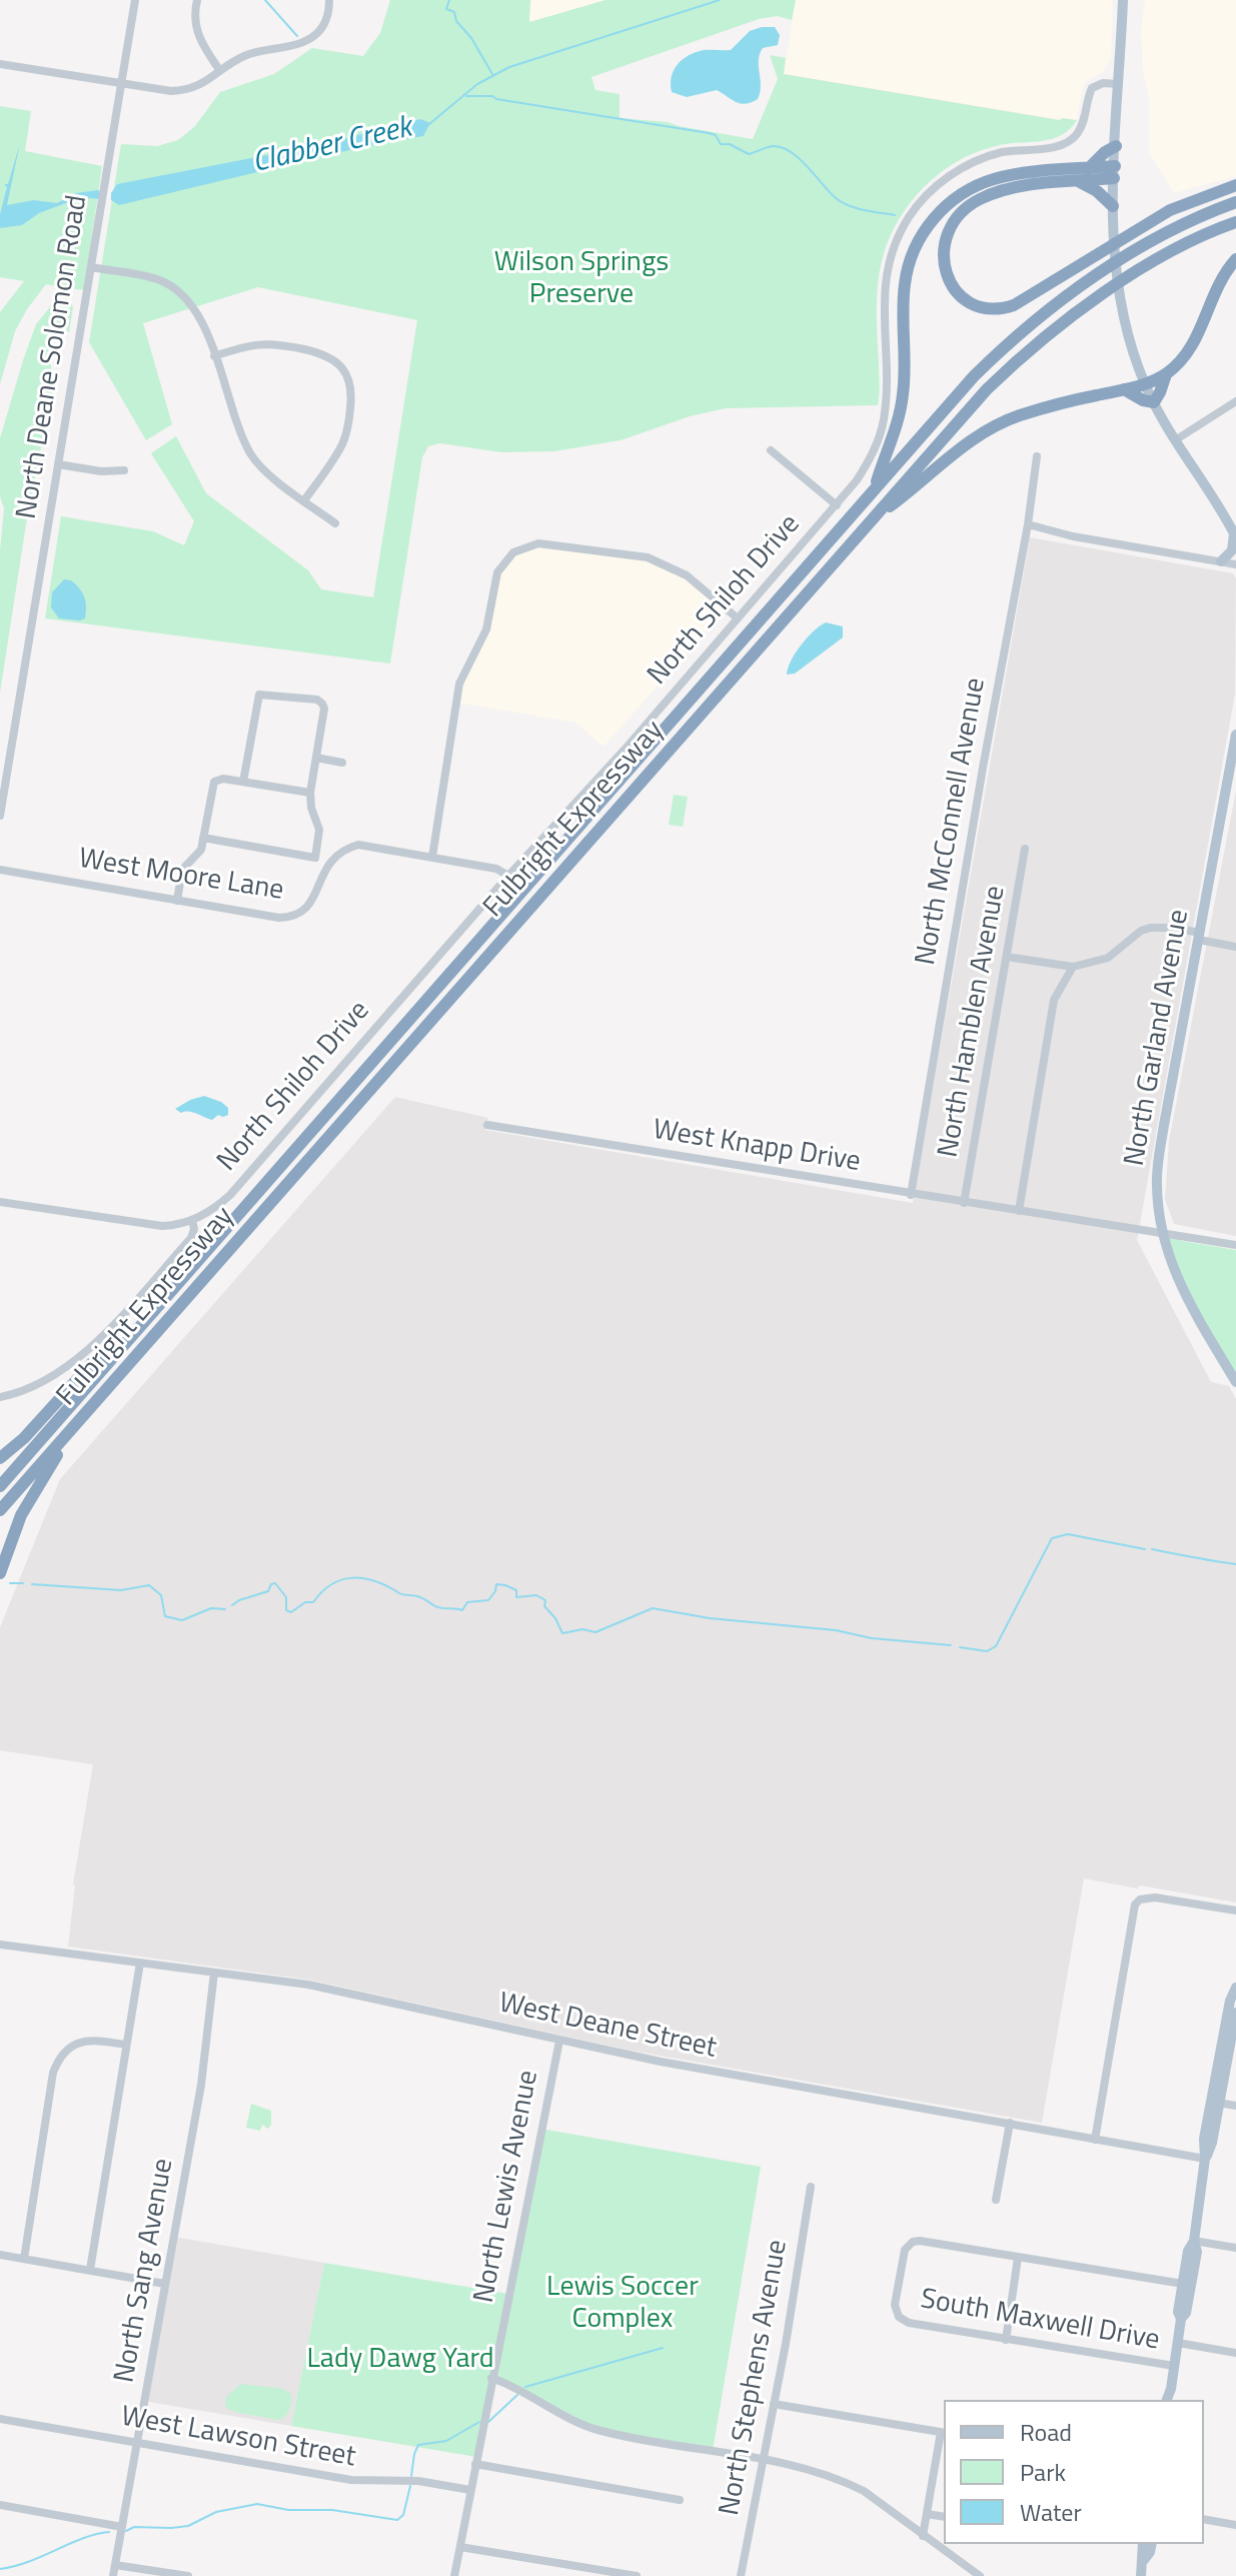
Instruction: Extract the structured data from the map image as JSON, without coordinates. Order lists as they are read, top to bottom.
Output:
{
  "streets": {
    "highway": ["Fulbright Expressway"],
    "main road": ["North Garland Avenue"],
    "street": [
      "North Deane Solomon Road",
      "North Shiloh Drive",
      "North McConnell Avenue",
      "West Moore Lane",
      "North Hamblen Avenue",
      "West Knapp Drive",
      "West Deane Street",
      "North Lewis Avenue",
      "North Sang Avenue",
      "South Maxwell Drive",
      "North Stephens Avenue",
      "West Lawson Street"
    ]
  },
  "crossings": [
    ["North Shiloh Drive", "West Moore Lane"],
    ["North McConnell Avenue", "West Knapp Drive"],
    ["North Hamblen Avenue", "West Knapp Drive"],
    ["North Garland Avenue", "West Knapp Drive"],
    ["West Deane Street", "North Lewis Avenue"],
    ["West Deane Street", "North Sang Avenue"],
    ["North Lewis Avenue", "West Lawson Street"],
    ["North Sang Avenue", "West Lawson Street"]
  ],
  "water": ["Clabber Creek"],
  "parks": ["Wilson Springs Preserve", "Lewis Soccer Complex", "Lady Dawg Yard"],
  "legend": ["Road", "Park", "Water"]
}
